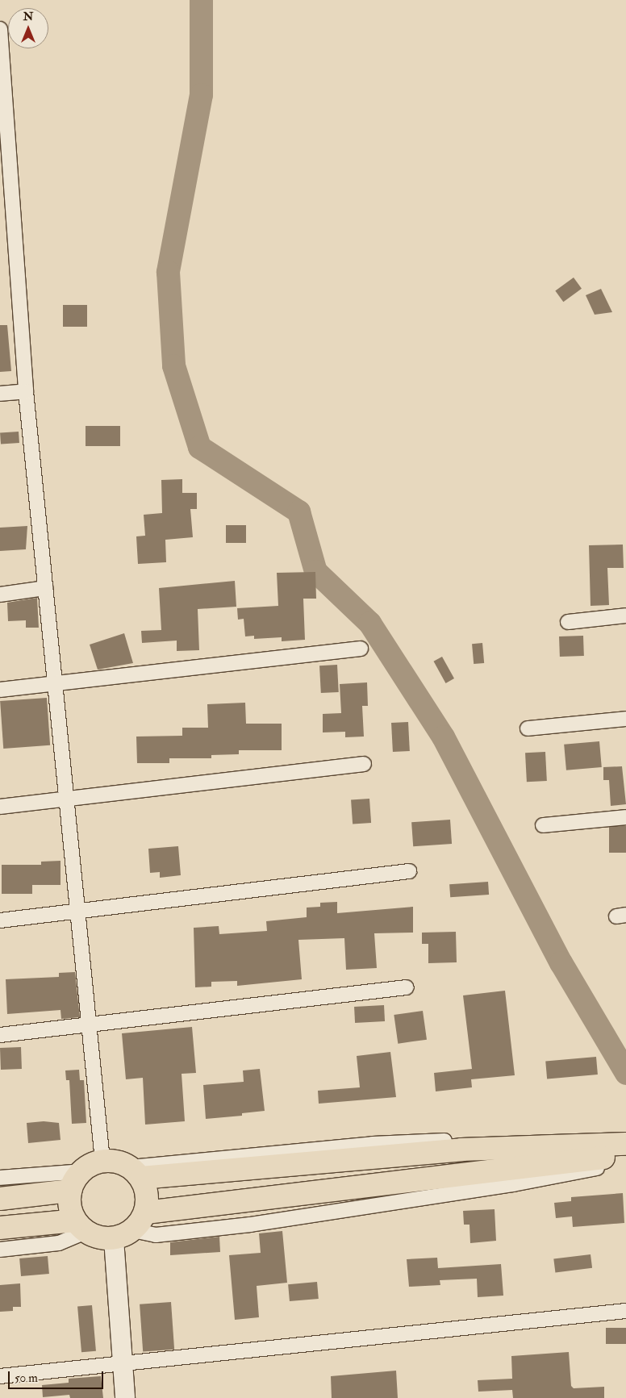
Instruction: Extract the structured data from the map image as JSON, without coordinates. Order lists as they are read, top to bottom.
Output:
{
  "scale_bar": "50 m",
  "north": "top"
}
